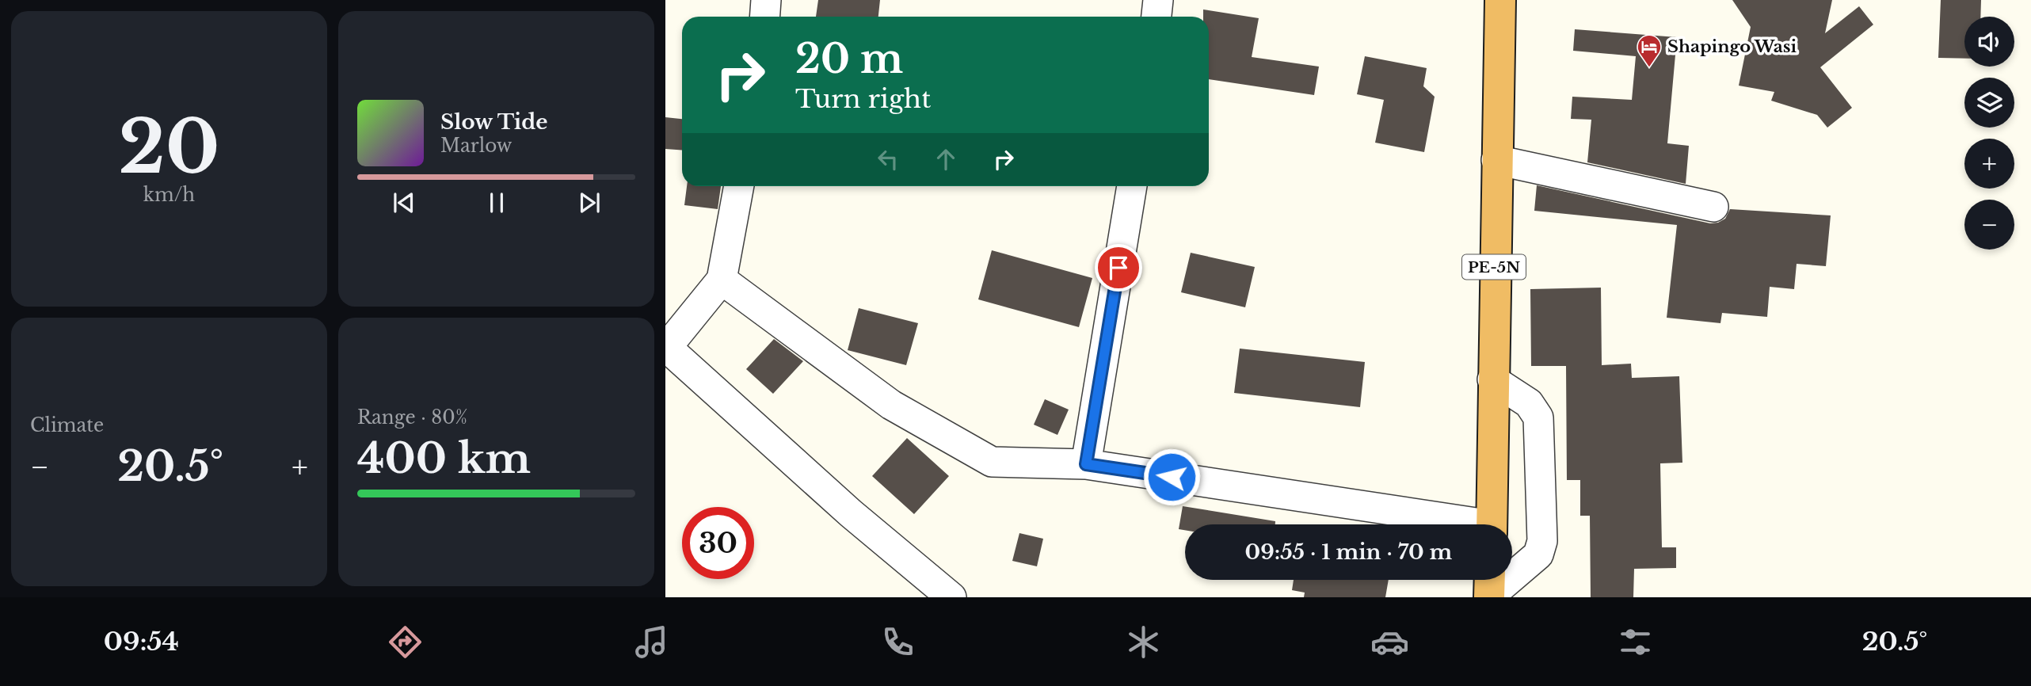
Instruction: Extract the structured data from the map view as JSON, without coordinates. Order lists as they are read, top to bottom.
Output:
{
  "streets": {
    "highway": ["PE-5N"]
  },
  "places": {
    "hotel": ["Shapingo Wasi"]
  },
  "page": {
    "tile": [
      ["20", "km/h"],
      "Climate",
      ["Range · 80%", "400 km"]
    ],
    "map_buttons": ["+", "−"],
    "turn": ["20 m", "Turn right"],
    "song": ["Slow Tide", "Marlow"],
    "heat": ["−", "20.5°", "+"],
    "limit": "30",
    "trip": "09:55 · 1 min · 70 m",
    "tabs": ["09:54", "20.5°"]
  }
}
